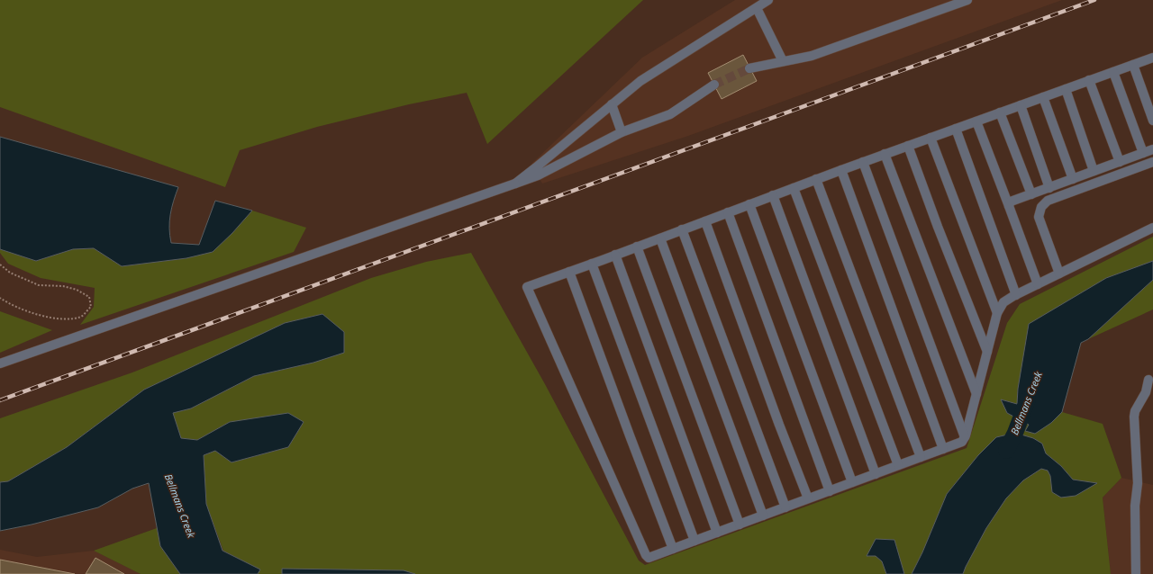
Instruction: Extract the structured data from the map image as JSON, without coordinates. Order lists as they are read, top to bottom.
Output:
{
  "water": ["Bellmans Creek"]
}
